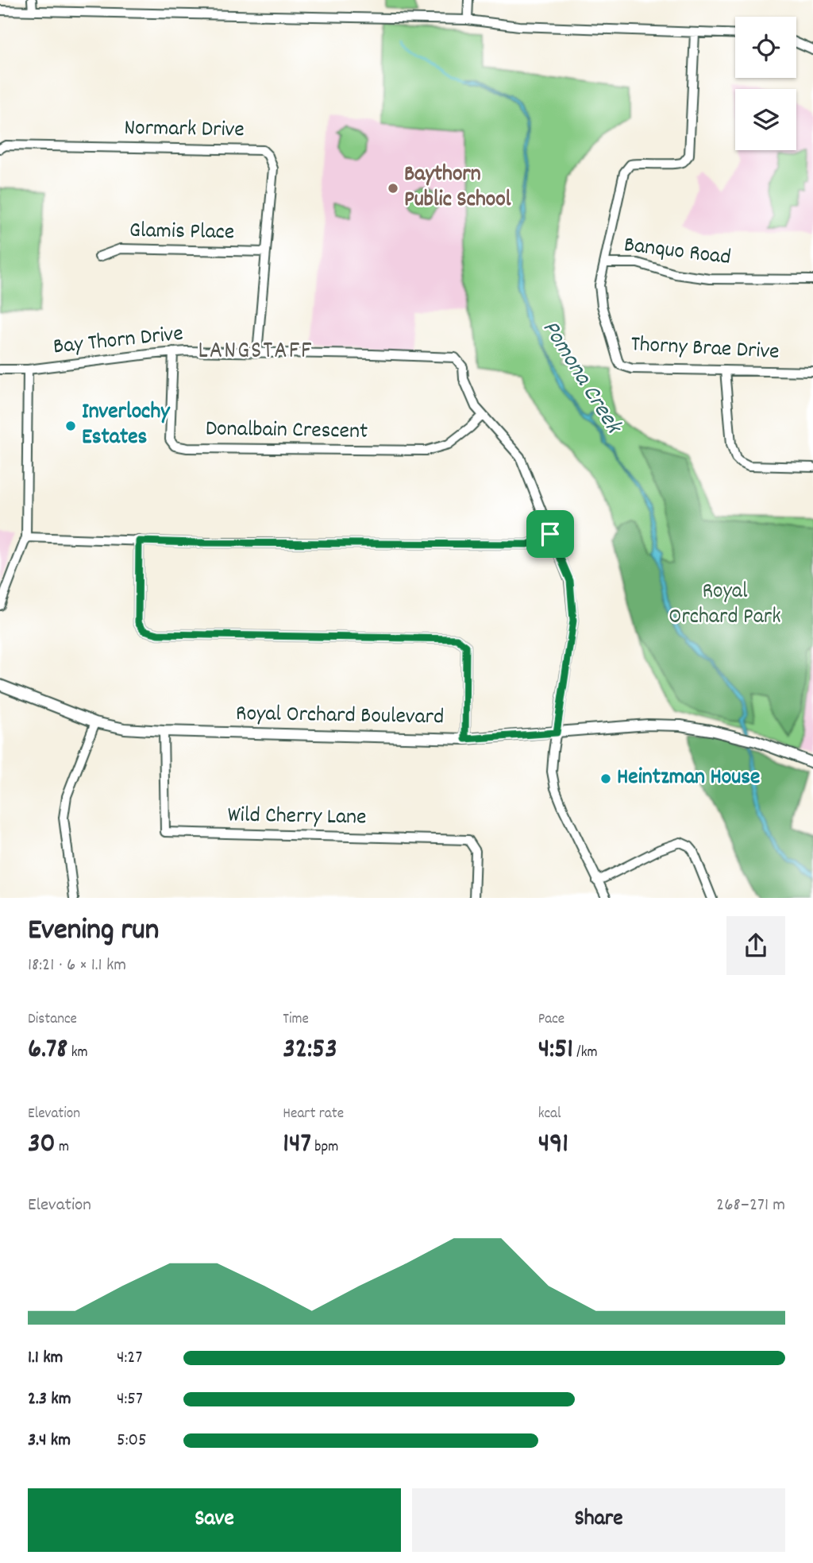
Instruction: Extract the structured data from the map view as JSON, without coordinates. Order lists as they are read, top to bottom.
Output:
{
  "streets": {
    "street": [
      "Normark Drive",
      "Glamis Place",
      "Banquo Road",
      "Bay Thorn Drive",
      "Thorny Brae Drive",
      "Donalbain Crescent",
      "Royal Orchard Boulevard",
      "Wild Cherry Lane"
    ]
  },
  "crossings": [
    ["Normark Drive", "Glamis Place"],
    ["Normark Drive", "Bay Thorn Drive"],
    ["Banquo Road", "Thorny Brae Drive"],
    ["Bay Thorn Drive", "Donalbain Crescent"],
    ["Bay Thorn Drive", "Royal Orchard Boulevard"],
    ["Royal Orchard Boulevard", "Wild Cherry Lane"]
  ],
  "districts": ["LANGSTAFF"],
  "water": ["Pomona Creek"],
  "parks": ["Royal Orchard Park"],
  "places": ["Baythorn Public School", "Inverlochy Estates", "Heintzman House"],
  "page": {
    "heading": ["Evening run", "18:21 · 6 × 1.1 km"],
    "stats": [
      ["Distance", "6.78 km"],
      ["Time", "32:53"],
      ["Pace", "4:51 /km"],
      ["Elevation", "30 m"],
      ["Heart rate", "147 bpm"],
      ["kcal", "491"]
    ],
    "chart": ["Elevation", "268–271 m"],
    "list": [
      {
        "name": "1.1 km",
        "note": "4:27"
      },
      {
        "name": "2.3 km",
        "note": "4:57"
      },
      {
        "name": "3.4 km",
        "note": "5:05"
      }
    ],
    "buttons": ["Save", "Share"]
  }
}
